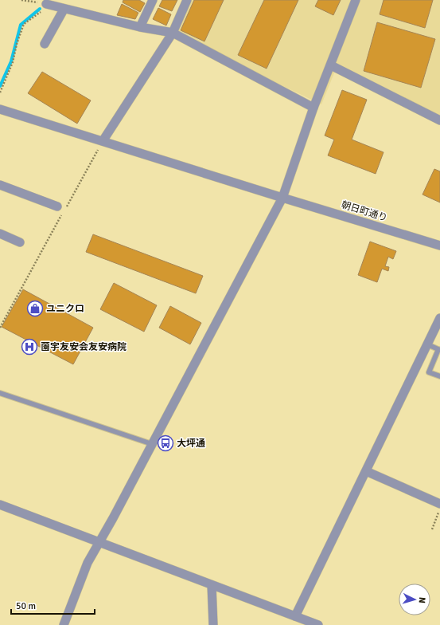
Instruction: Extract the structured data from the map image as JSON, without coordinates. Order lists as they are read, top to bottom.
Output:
{
  "streets": {
    "street": ["朝日町通り"]
  },
  "places": {
    "shop": ["ユニクロ"],
    "hospital": ["薗宇友安会友安病院"],
    "bus stop": ["大坪通"]
  },
  "scale_bar": "50 m",
  "north": "right"
}
